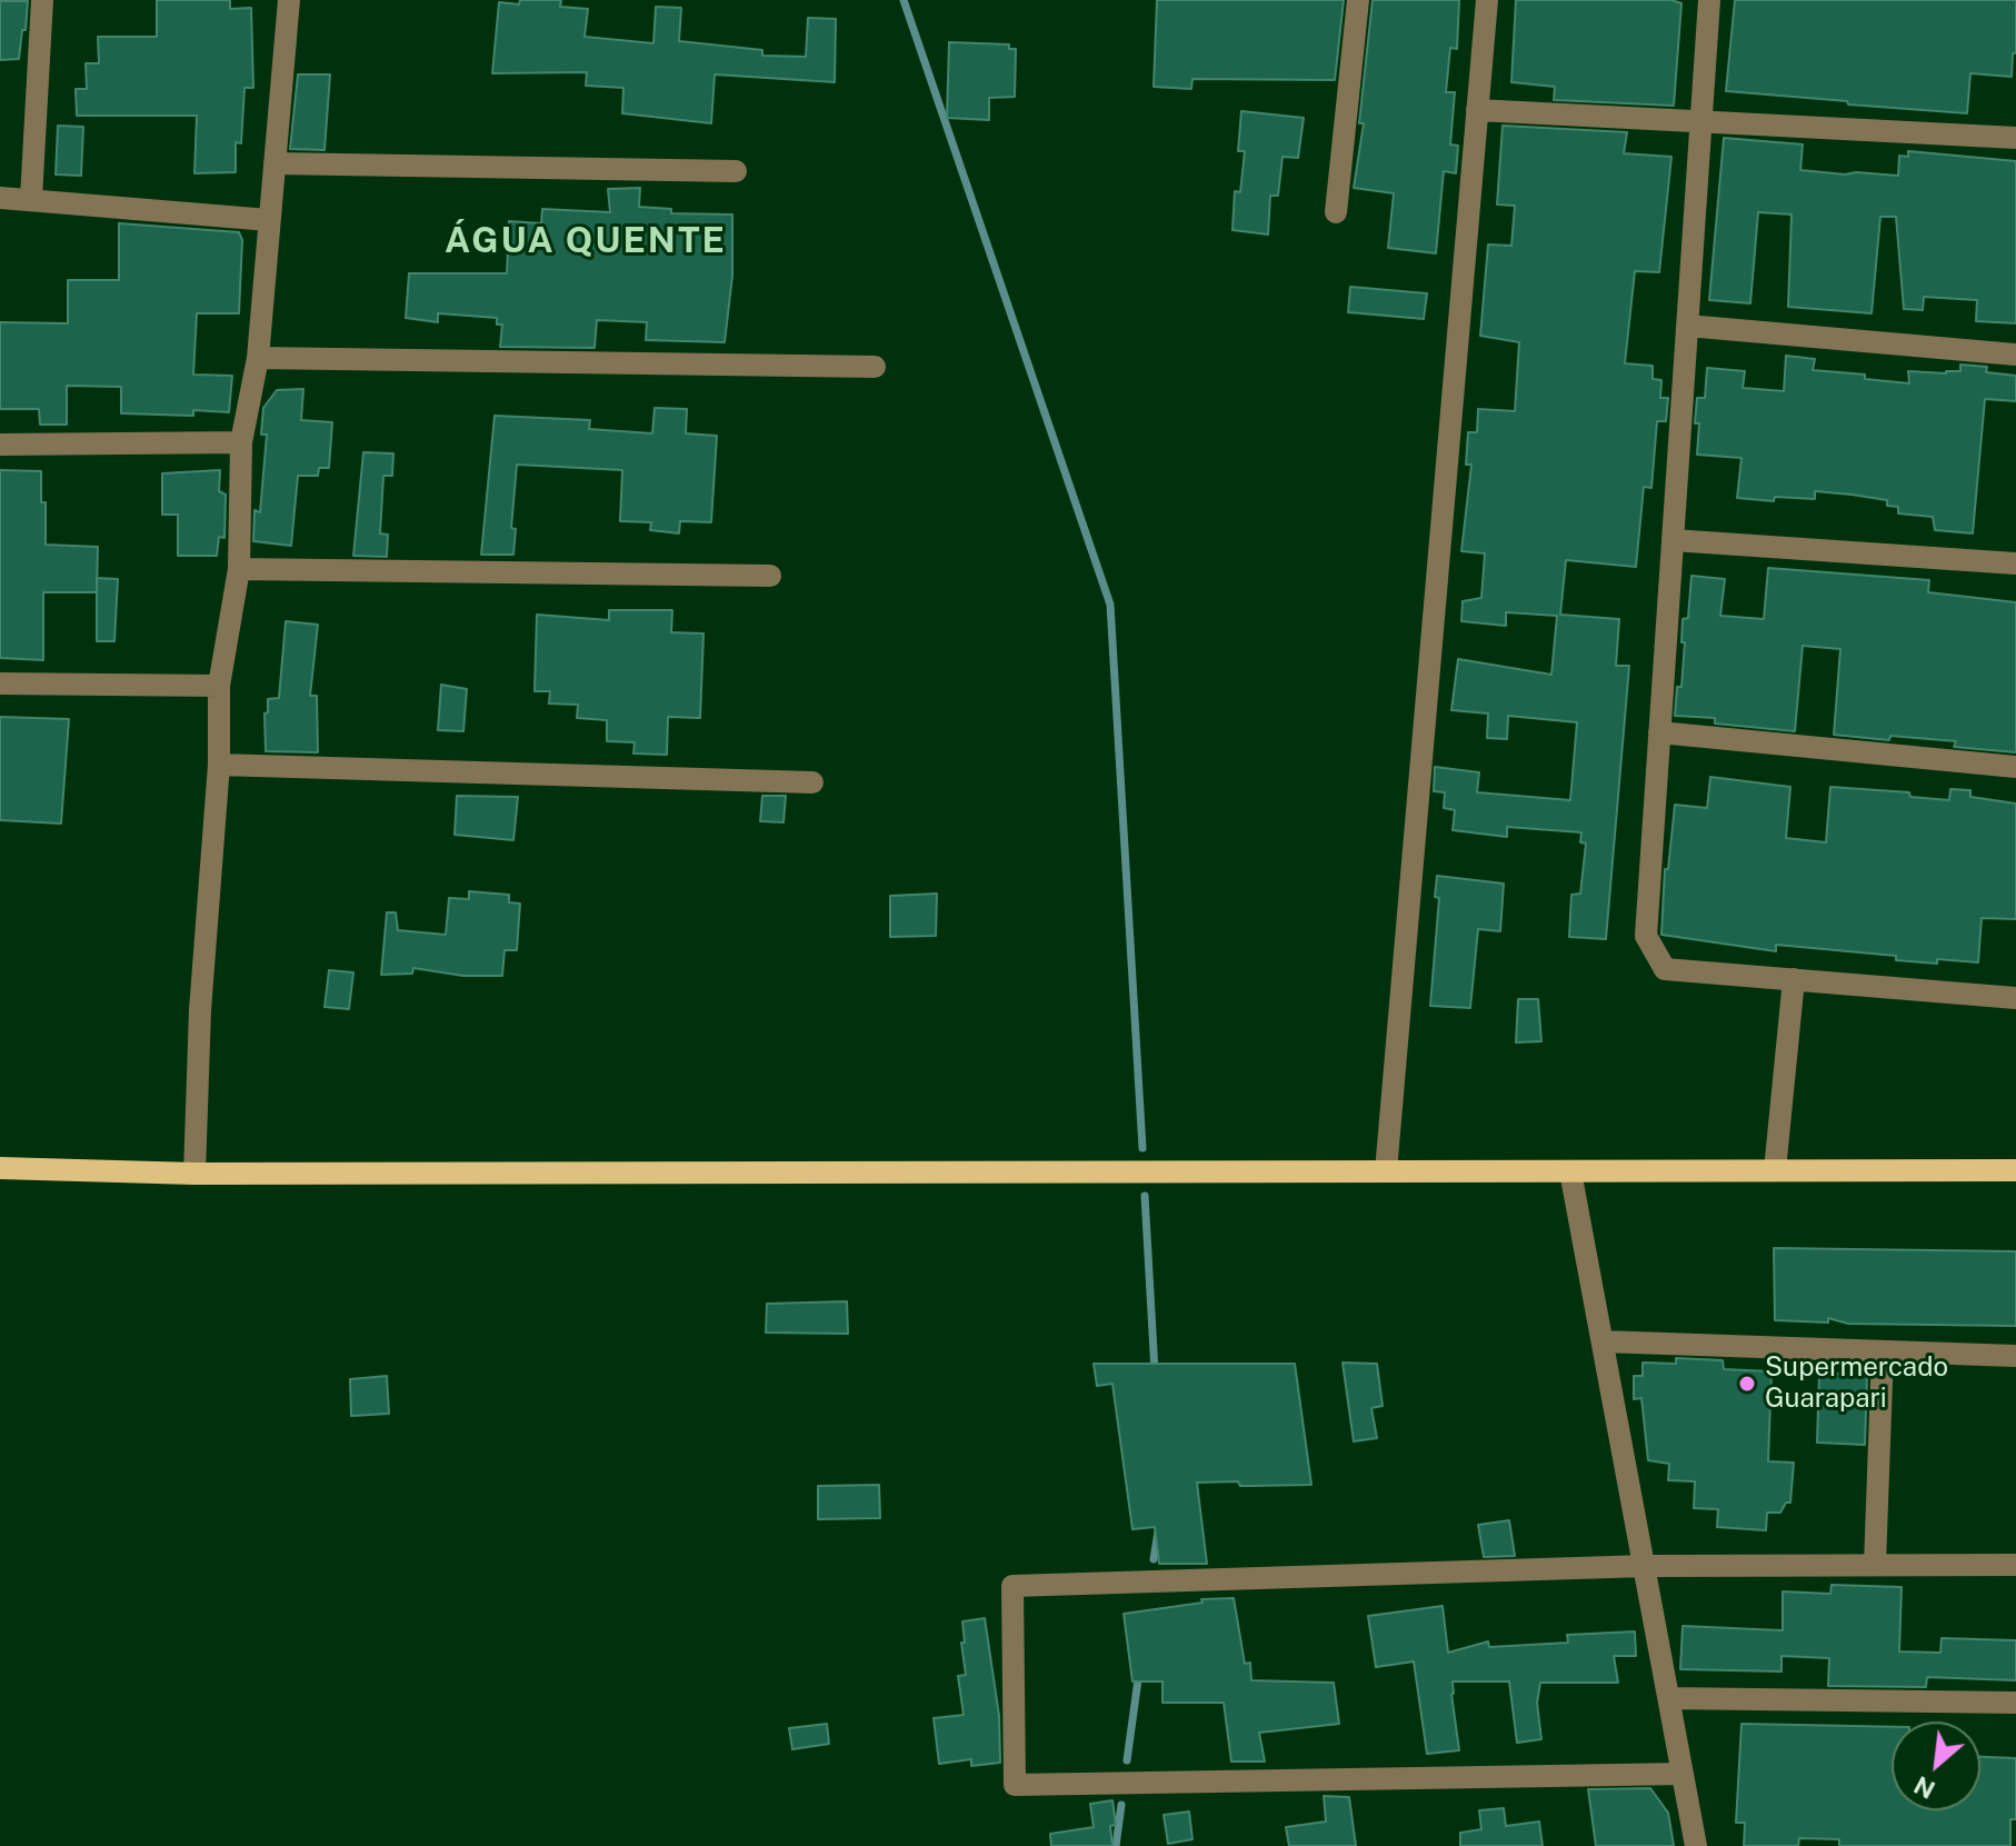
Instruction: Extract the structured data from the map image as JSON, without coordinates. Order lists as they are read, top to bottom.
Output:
{
  "districts": ["ÁGUA QUENTE"],
  "places": ["Supermercado Guarapari"],
  "north": "bottom left"
}
